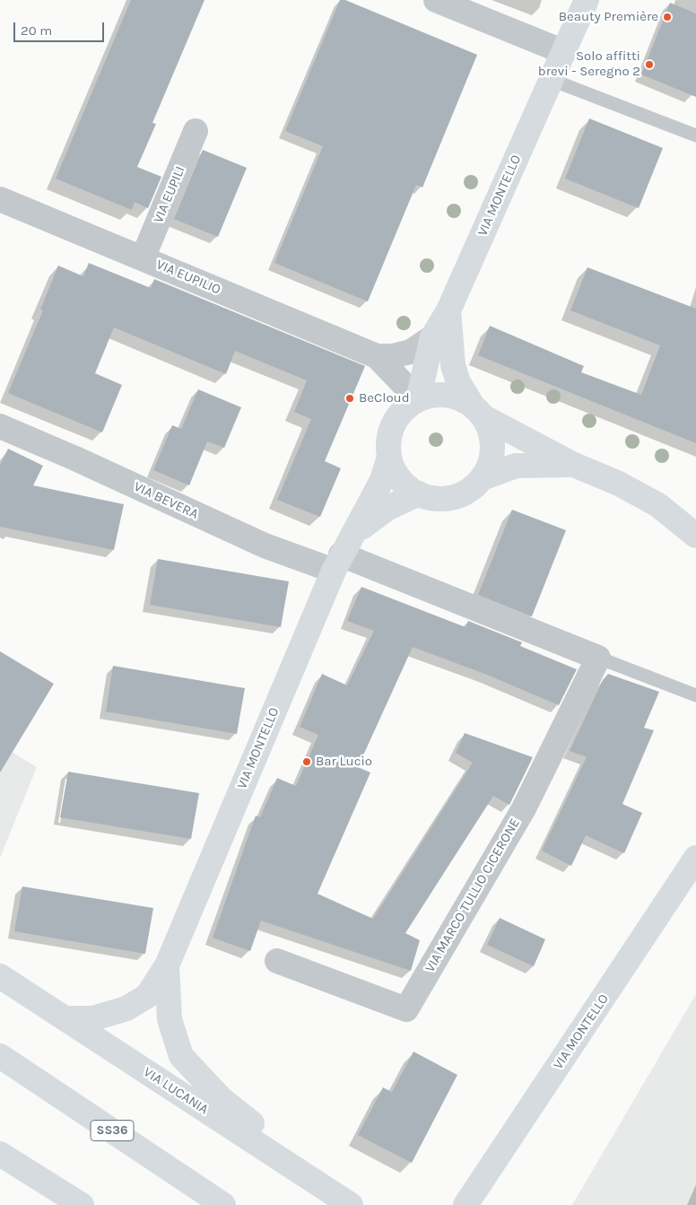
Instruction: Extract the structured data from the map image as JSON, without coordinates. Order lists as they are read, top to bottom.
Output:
{
  "streets": {
    "main road": ["VIA MONTELLO", "VIA LUCANIA", "SS36"],
    "street": [
      "VIA EUPILI",
      "VIA EUPILIO",
      "VIA BEVERA",
      "VIA MARCO TULLIO CICERONE"
    ]
  },
  "crossings": [
    ["VIA EUPILI", "VIA EUPILIO"],
    ["VIA MONTELLO", "VIA EUPILIO"],
    ["VIA MONTELLO", "VIA BEVERA"],
    ["VIA MONTELLO", "VIA LUCANIA"]
  ],
  "places": [
    "Beauty Première",
    "Solo affitti brevi - Seregno 2",
    "BeCloud",
    "Bar Lucio"
  ],
  "scale_bar": "20 m"
}
